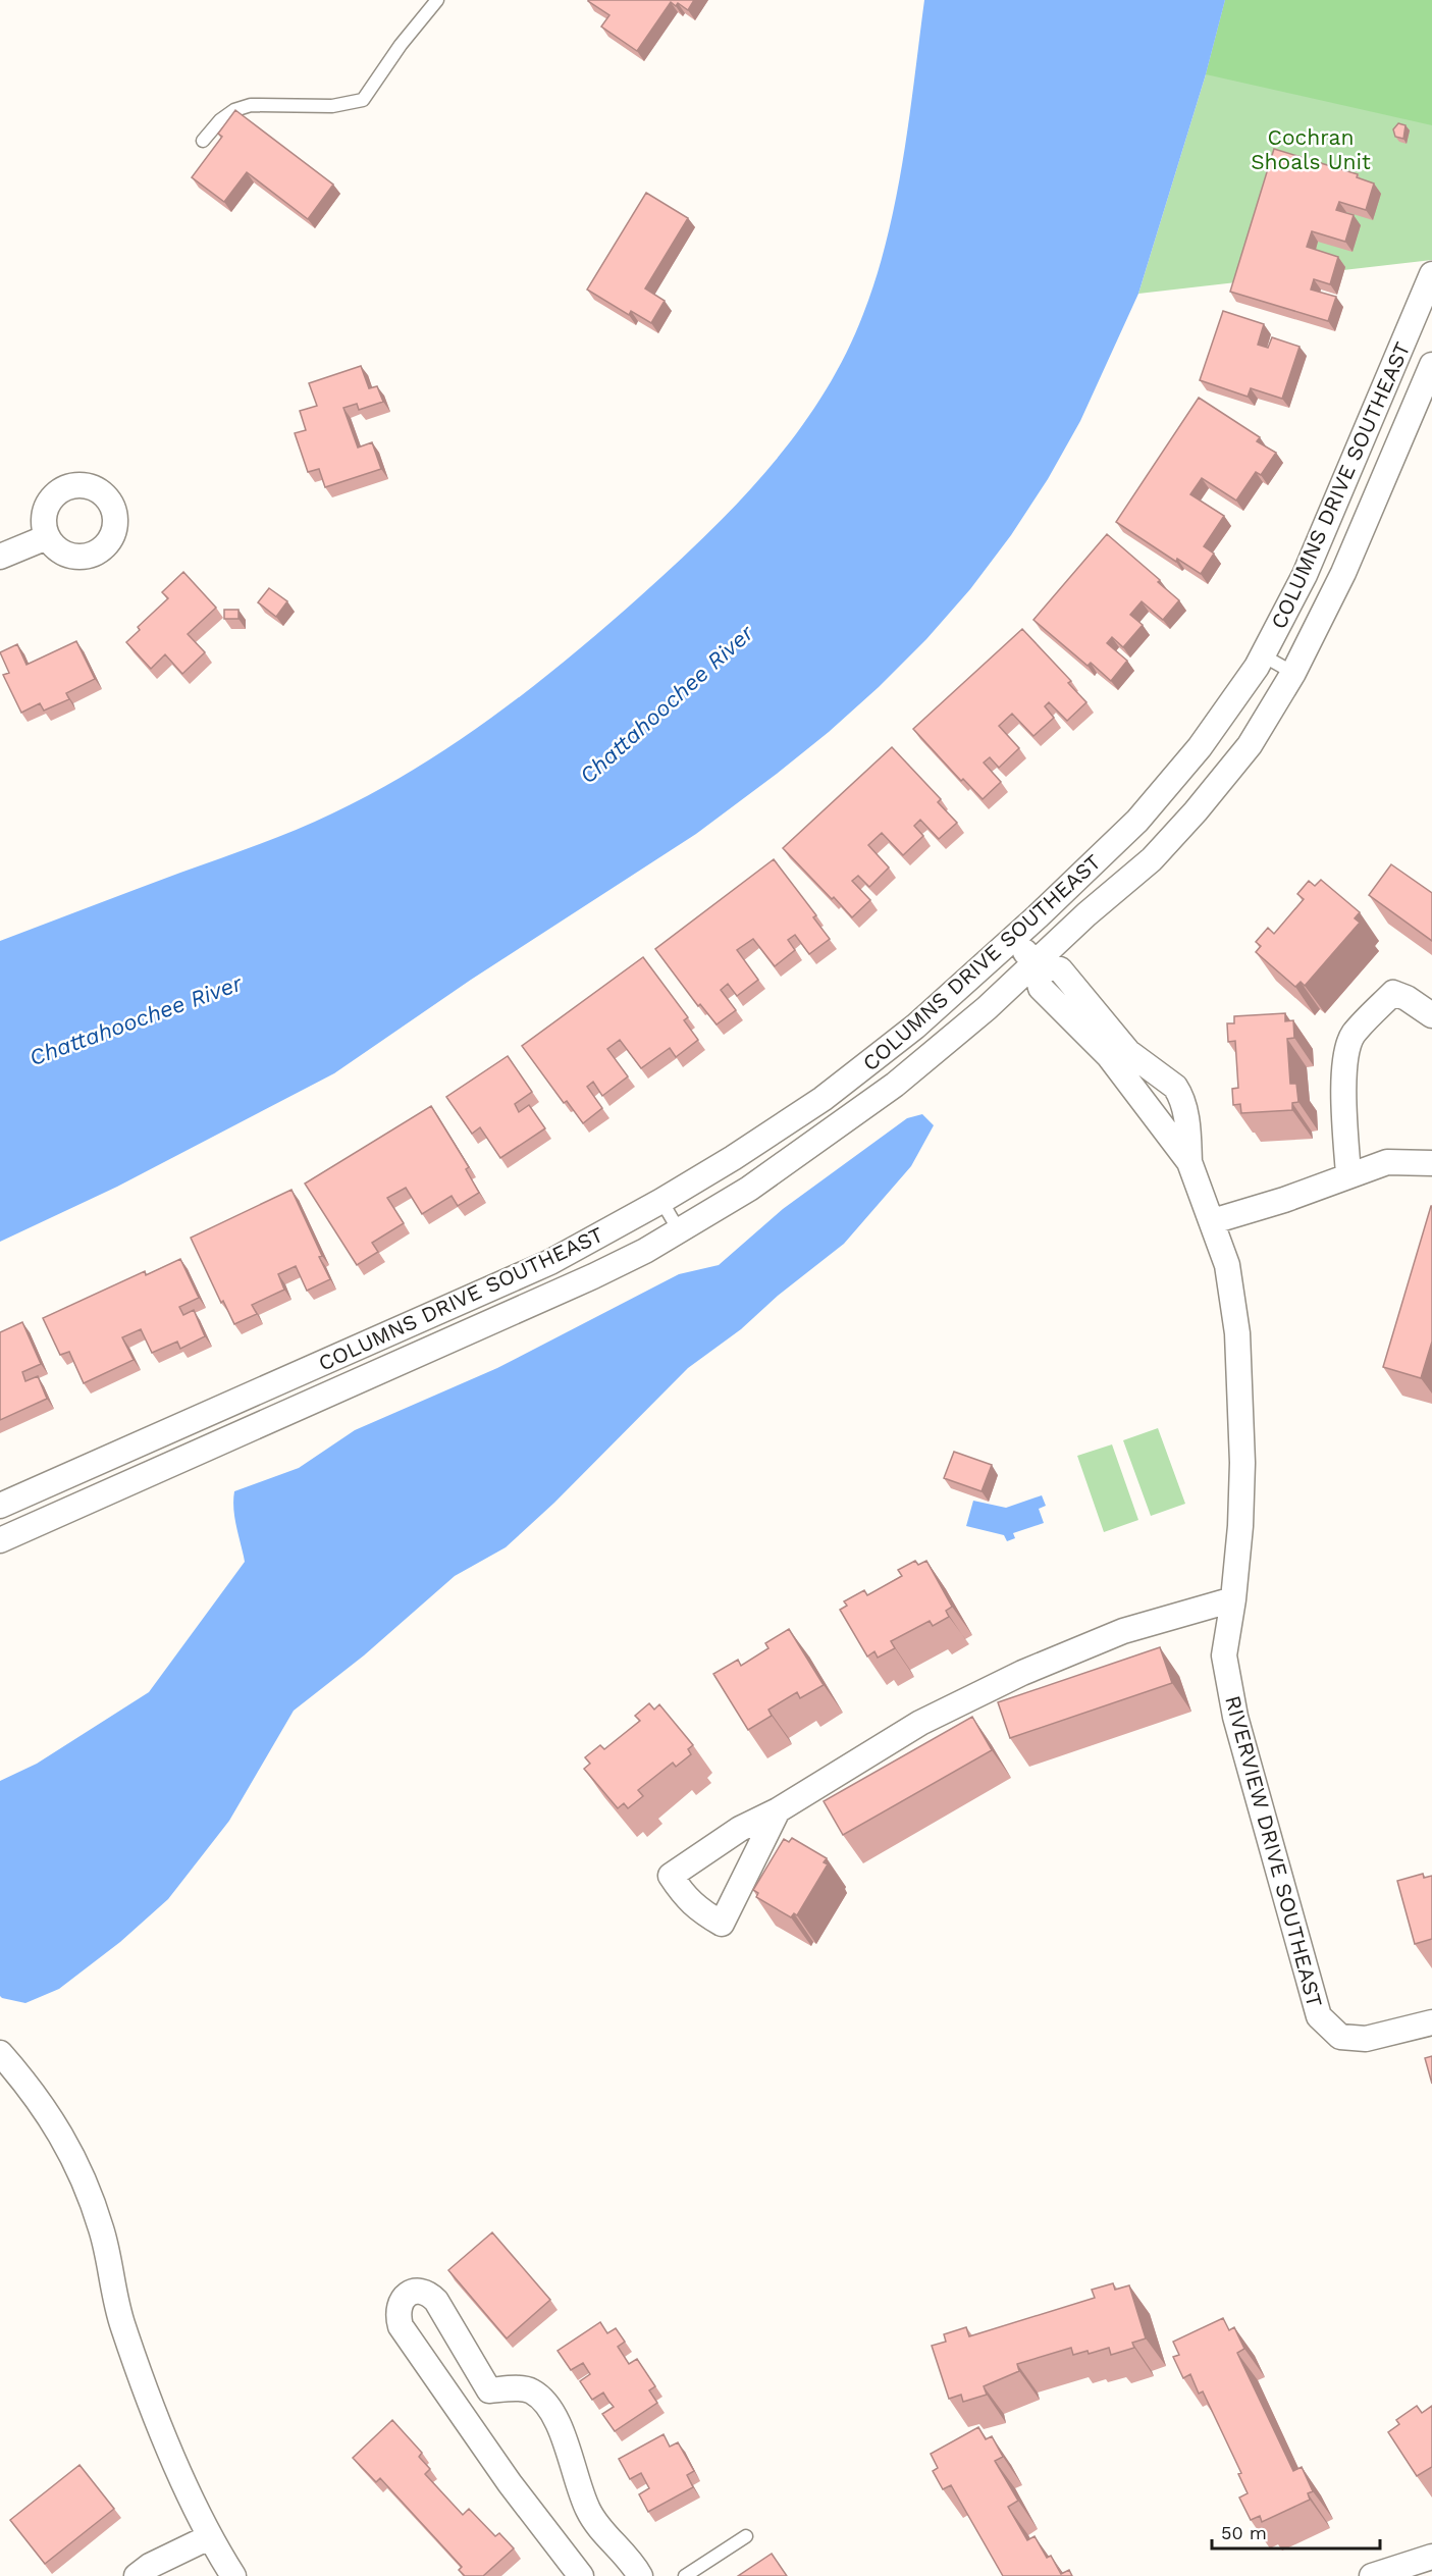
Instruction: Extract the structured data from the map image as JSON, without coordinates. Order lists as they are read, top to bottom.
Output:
{
  "streets": {
    "street": ["COLUMNS DRIVE SOUTHEAST", "RIVERVIEW DRIVE SOUTHEAST"]
  },
  "crossings": [
    ["COLUMNS DRIVE SOUTHEAST", "RIVERVIEW DRIVE SOUTHEAST"]
  ],
  "water": ["Chattahoochee River"],
  "parks": ["Cochran Shoals Unit"],
  "scale_bar": "50 m"
}
